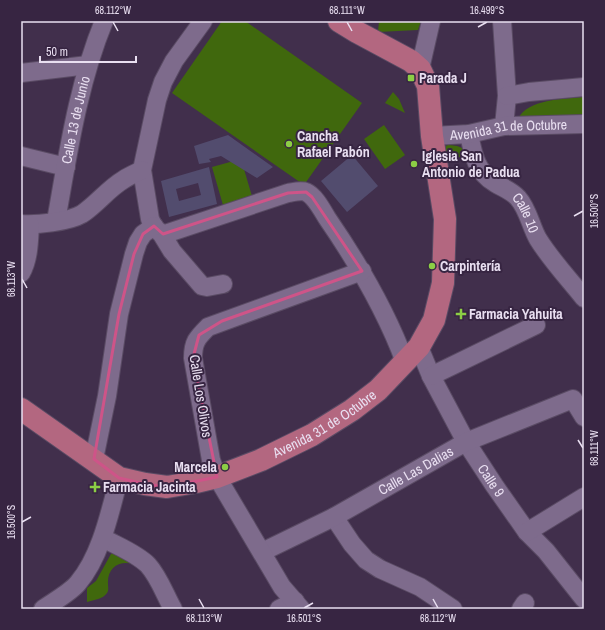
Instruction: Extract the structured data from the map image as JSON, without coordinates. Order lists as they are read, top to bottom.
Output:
{
  "streets": {
    "main road": ["Avenida 31 de Octubre"],
    "street": [
      "Calle 13 de Junio",
      "Calle 10",
      "Calle Los Olivos",
      "Calle Las Dalias",
      "Calle 9"
    ]
  },
  "crossings": [
    ["Avenida 31 de Octubre", "Calle 10"],
    ["Avenida 31 de Octubre", "Calle Los Olivos"],
    ["Avenida 31 de Octubre", "Calle 9"],
    ["Calle Los Olivos", "Calle Las Dalias"],
    ["Calle Los Olivos", "Calle 9"],
    ["Calle Las Dalias", "Calle 9"]
  ],
  "places": {
    "transit": ["Parada J"],
    "other": [
      "Cancha Rafael Pabón",
      "Iglesia San Antonio de Padua",
      "Carpintería",
      "Marcela"
    ],
    "health": ["Farmacia Yahuita", "Farmacia Jacinta"]
  },
  "scale_bar": "50 m",
  "coordinates": [
    "68.112°W",
    "68.111°W",
    "16.499°S",
    "16.500°S",
    "68.113°W",
    "16.501°S"
  ]
}
